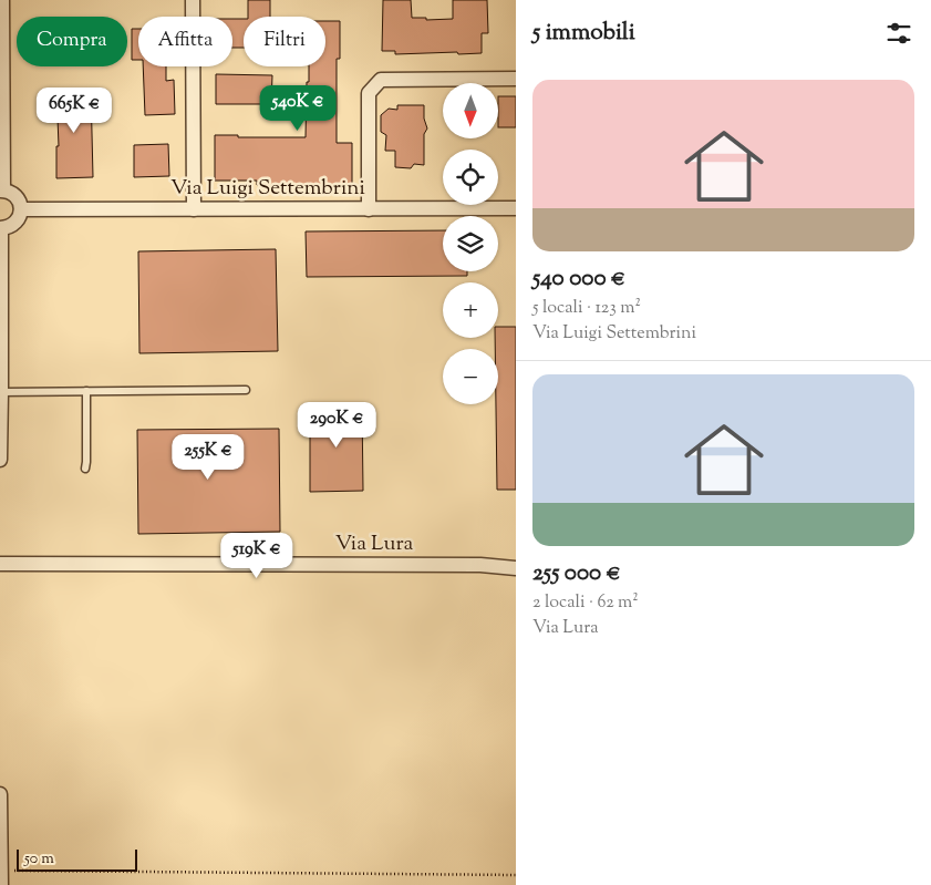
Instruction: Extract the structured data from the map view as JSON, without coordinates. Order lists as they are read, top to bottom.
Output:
{
  "streets": {
    "street": ["Via Luigi Settembrini", "Via Lura"]
  },
  "scale_bar": "50 m",
  "north": "bottom",
  "page": {
    "heading": "5 immobili",
    "chip": ["Compra", "Affitta", "Filtri"],
    "list": [
      {
        "name": "540 000 €",
        "note": "5 locali · 123 m² · Via Luigi Settembrini"
      },
      {
        "name": "255 000 €",
        "note": "2 locali · 62 m² · Via Lura"
      }
    ],
    "map_buttons": ["+", "−"],
    "price": [
      "540K €",
      "665K €",
      "290K €",
      "255K €",
      "519K €"
    ],
    "scale": "50 m"
  }
}
